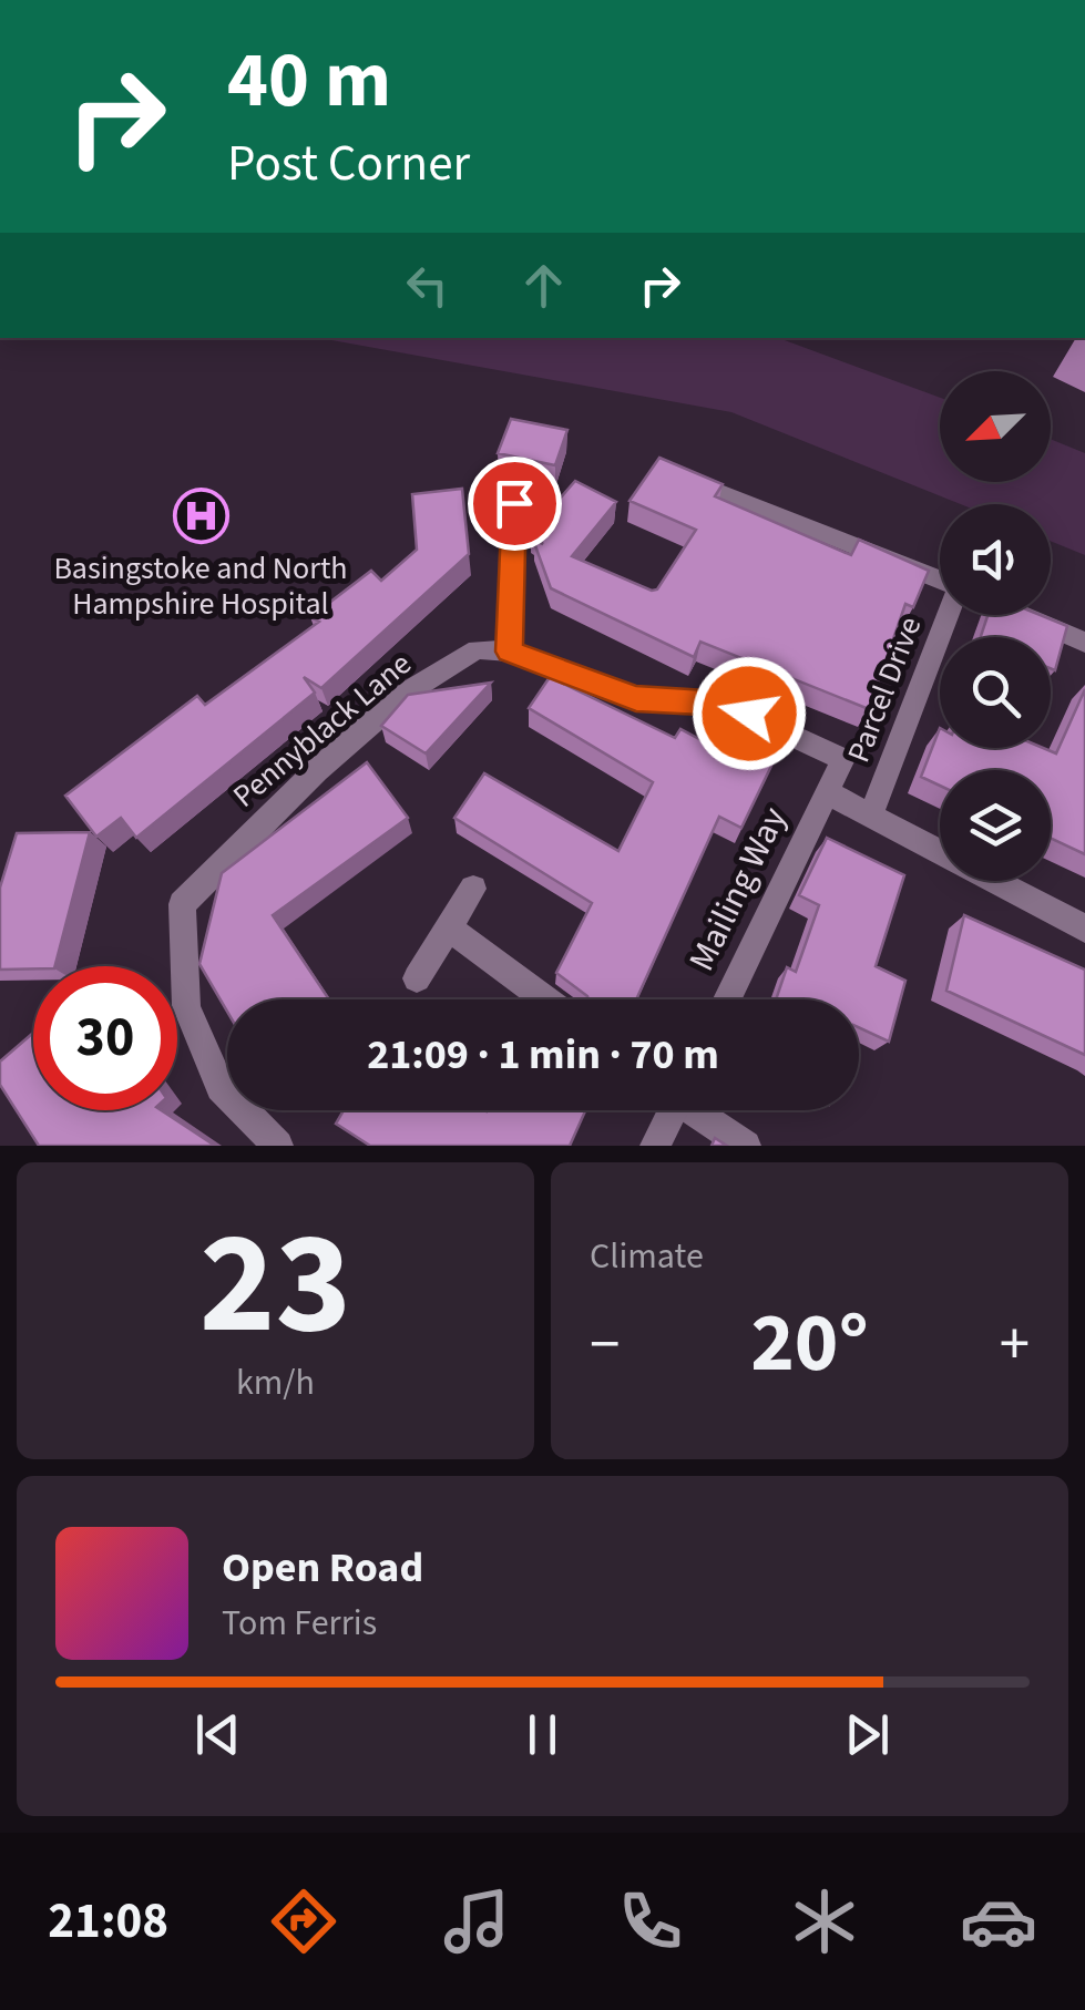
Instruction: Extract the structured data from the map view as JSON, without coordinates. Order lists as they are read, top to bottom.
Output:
{
  "streets": {
    "street": ["Parcel Drive", "Pennyblack Lane", "Mailing Way"]
  },
  "crossings": [
    ["Parcel Drive", "Mailing Way"],
    ["Pennyblack Lane", "Mailing Way"]
  ],
  "places": {
    "hospital": ["Basingstoke and North Hampshire Hospital"]
  },
  "north": "bottom left",
  "page": {
    "turn": ["40 m", "Post Corner"],
    "limit": "30",
    "trip": "21:09 · 1 min · 70 m",
    "tile": [
      ["23", "km/h"],
      "Climate"
    ],
    "heat": ["−", "20°", "+"],
    "song": ["Open Road", "Tom Ferris"],
    "tabs": "21:08"
  }
}
